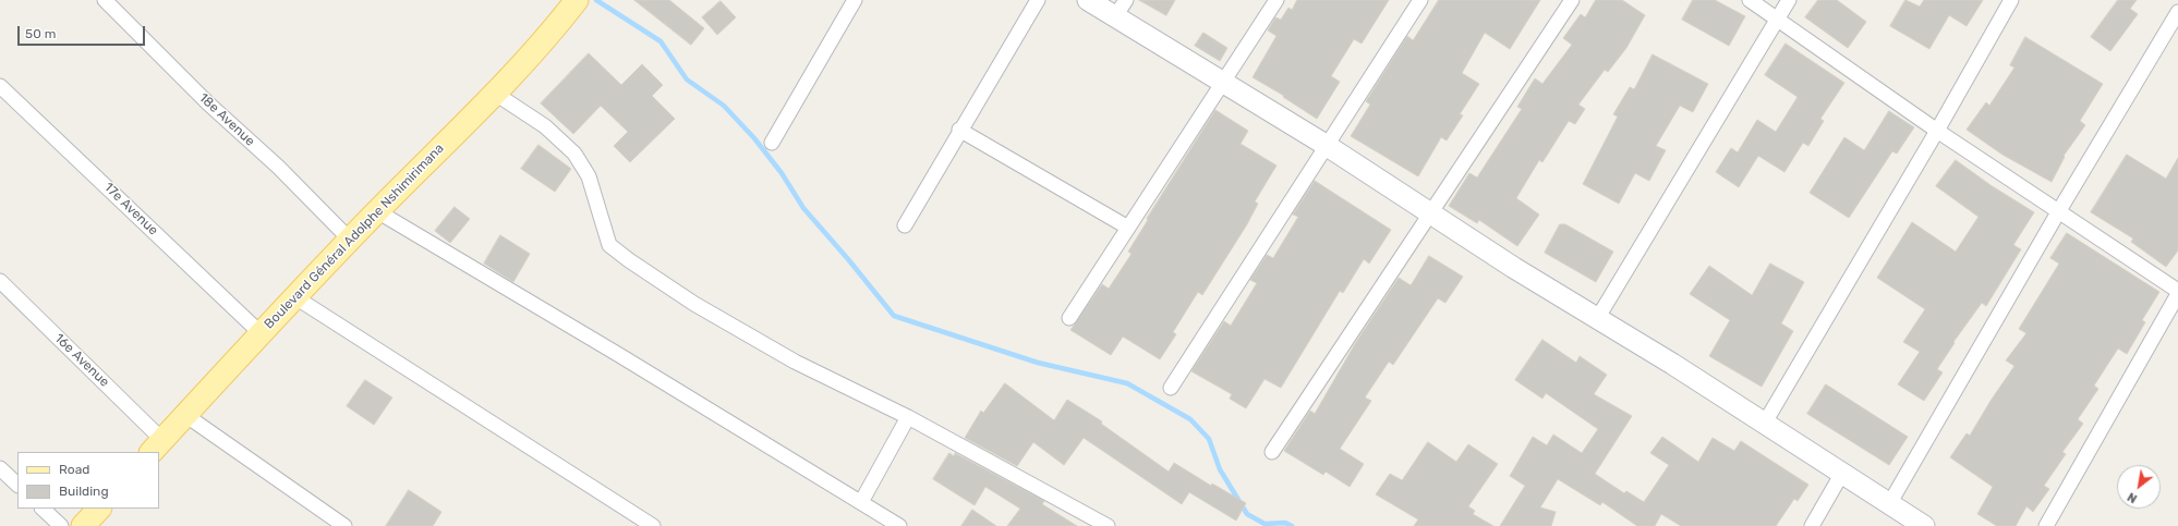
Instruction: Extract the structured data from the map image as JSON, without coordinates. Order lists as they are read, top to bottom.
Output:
{
  "streets": {
    "main road": ["Boulevard Général Adolphe Nshimirimana"],
    "street": ["18e Avenue", "17e Avenue", "16e Avenue"]
  },
  "crossings": [
    ["18e Avenue", "Boulevard Général Adolphe Nshimirimana"],
    ["17e Avenue", "Boulevard Général Adolphe Nshimirimana"],
    ["Boulevard Général Adolphe Nshimirimana", "16e Avenue"]
  ],
  "legend": ["Road", "Building"],
  "scale_bar": "50 m",
  "north": "bottom left"
}
